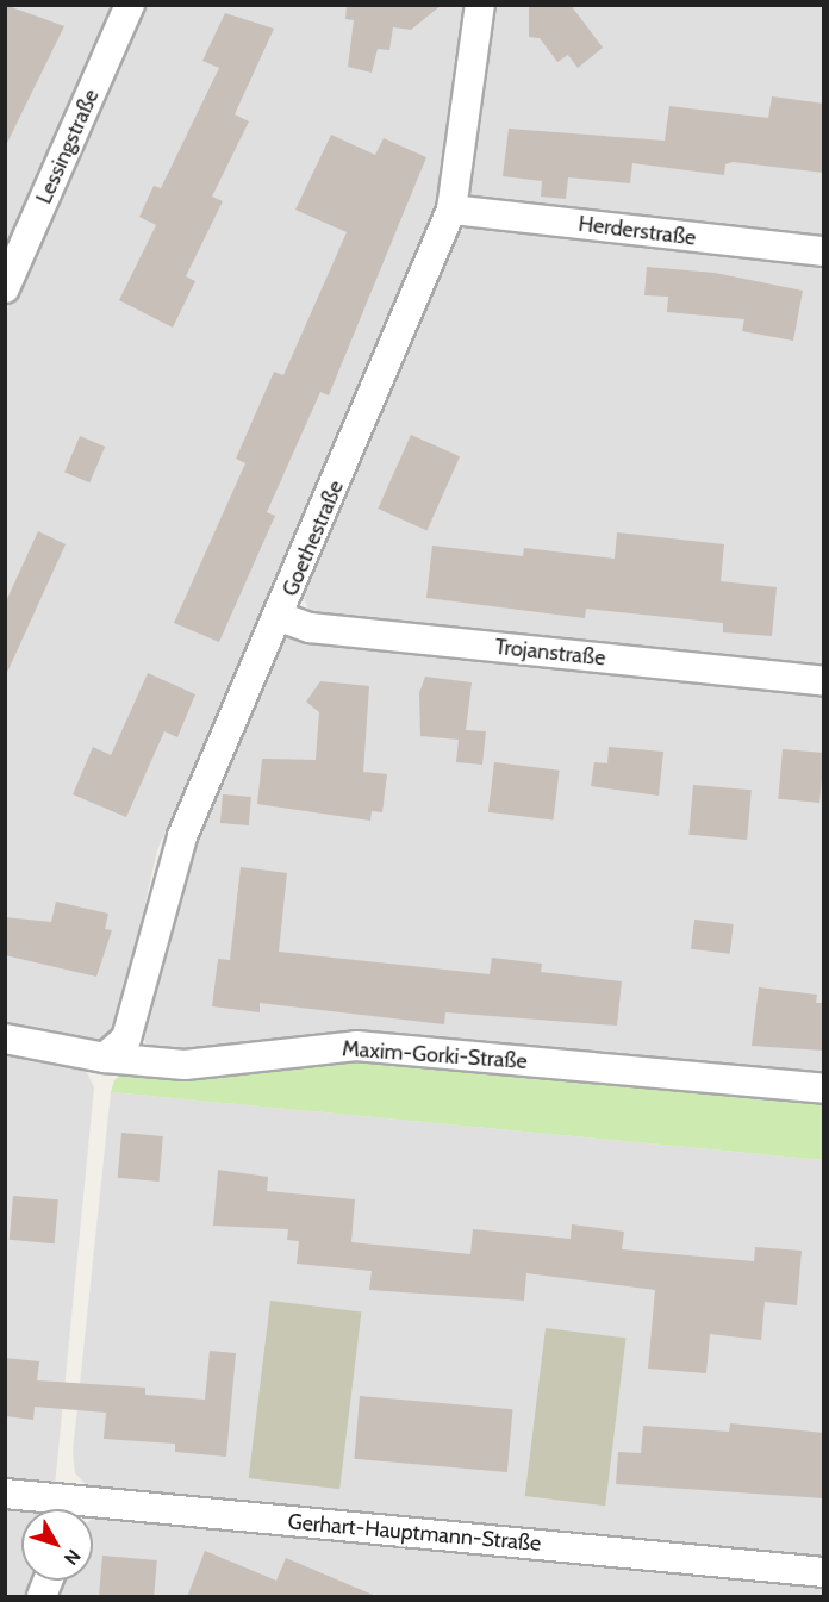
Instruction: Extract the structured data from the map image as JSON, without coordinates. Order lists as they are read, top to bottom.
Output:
{
  "streets": {
    "street": [
      "Lessingstraße",
      "Herderstraße",
      "Goethestraße",
      "Trojanstraße",
      "Maxim-Gorki-Straße",
      "Gerhart-Hauptmann-Straße"
    ]
  },
  "crossings": [
    ["Herderstraße", "Goethestraße"],
    ["Goethestraße", "Trojanstraße"],
    ["Goethestraße", "Maxim-Gorki-Straße"]
  ],
  "north": "bottom right"
}
